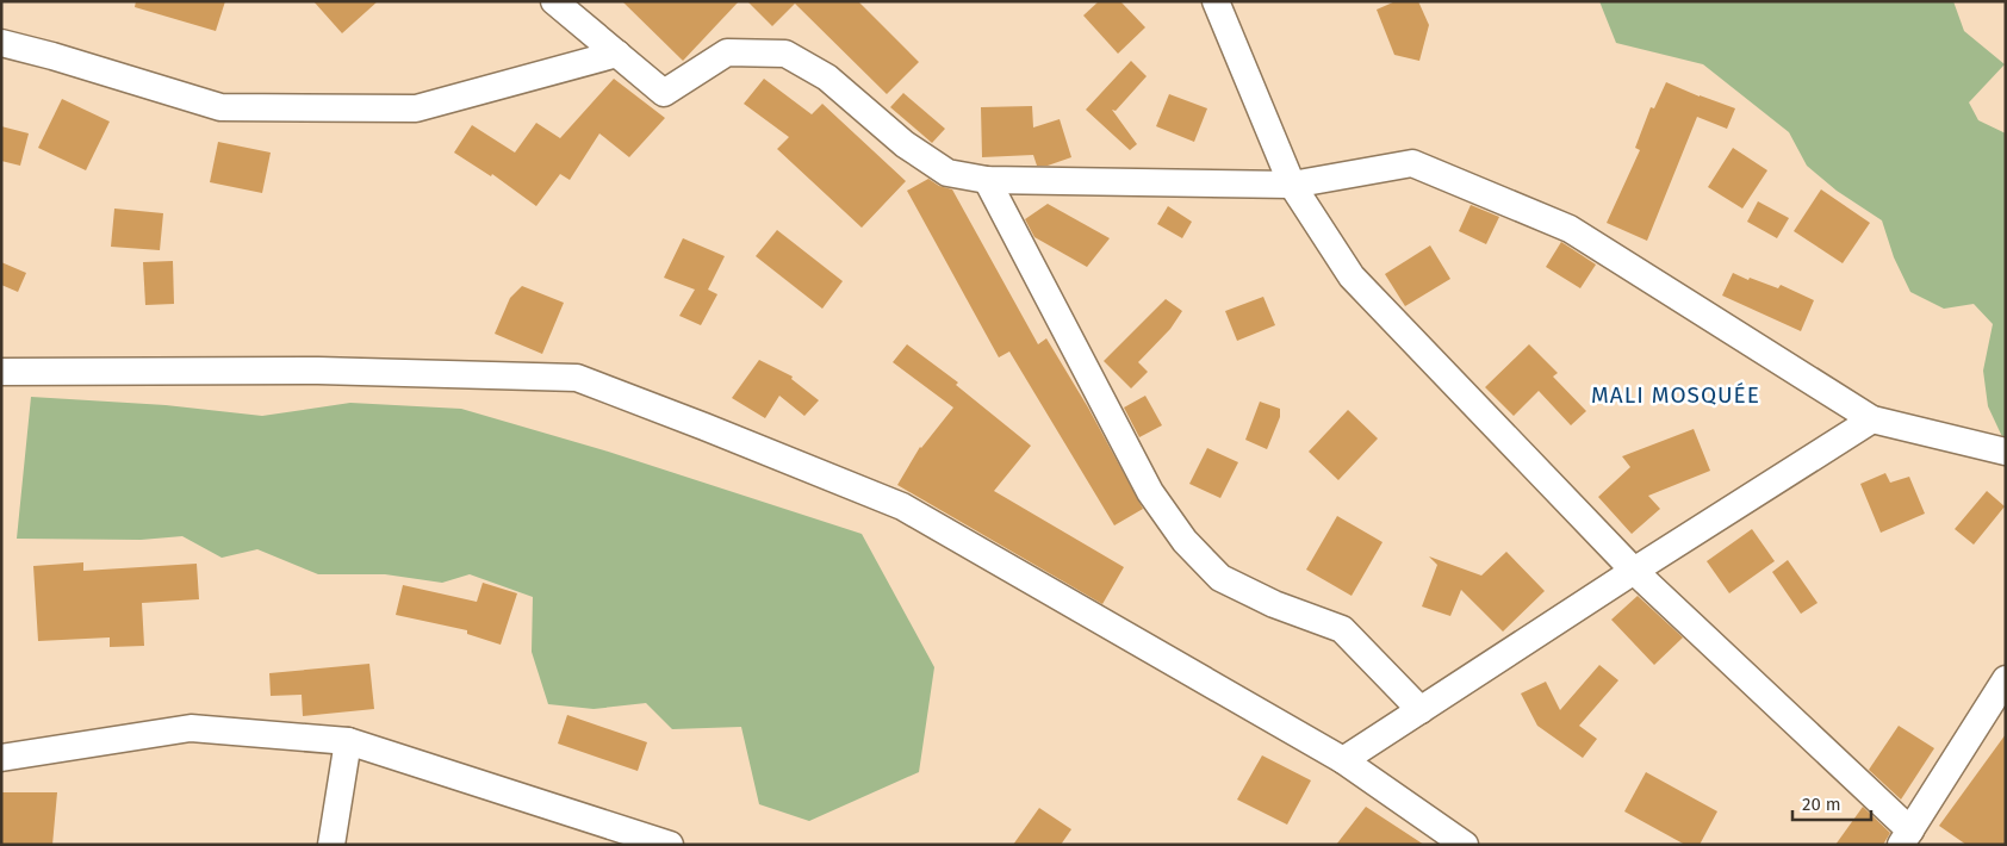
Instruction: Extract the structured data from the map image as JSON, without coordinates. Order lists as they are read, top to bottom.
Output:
{
  "districts": ["MALI MOSQUÉE"],
  "scale_bar": "20 m"
}
